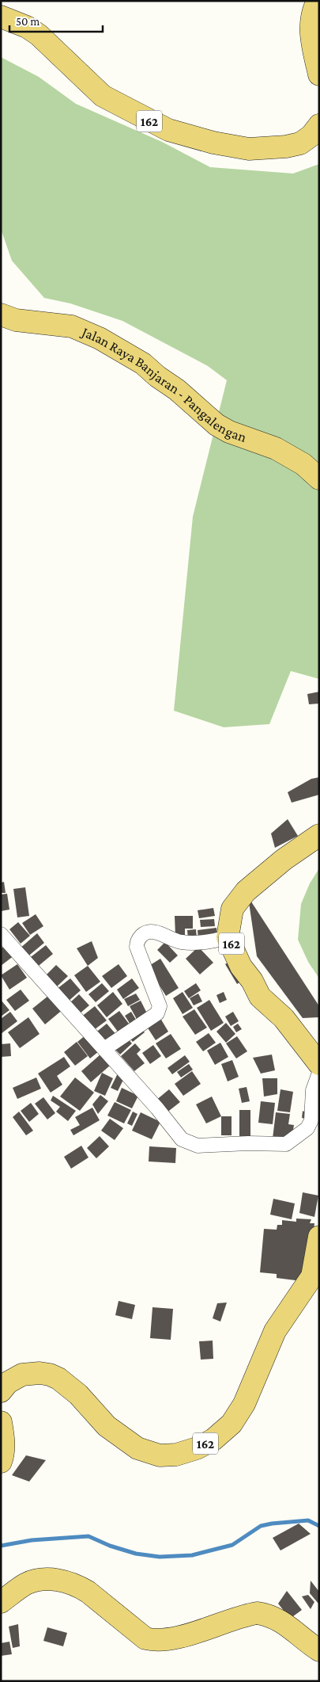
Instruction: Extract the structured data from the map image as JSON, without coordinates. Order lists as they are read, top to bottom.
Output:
{
  "streets": {
    "main road": ["162", "Jalan Raya Banjaran - Pangalengan"]
  },
  "scale_bar": "50 m"
}
